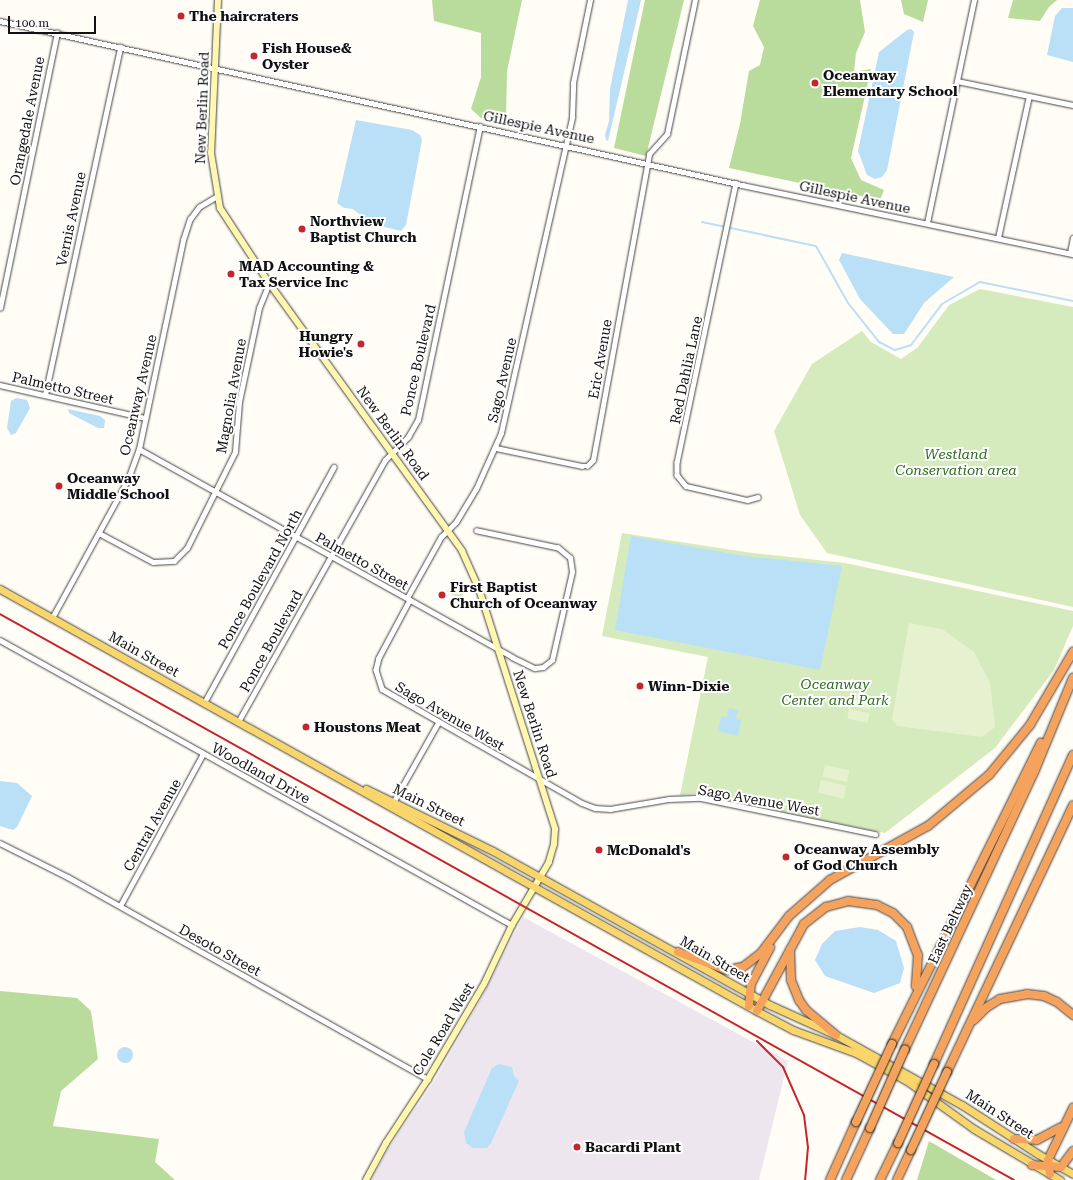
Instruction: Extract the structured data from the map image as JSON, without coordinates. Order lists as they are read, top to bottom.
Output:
{
  "streets": {
    "highway": ["East Beltway"],
    "main road": ["Main Street"],
    "street": [
      "New Berlin Road",
      "Orangedale Avenue",
      "Gillespie Avenue",
      "Vernis Avenue",
      "Eric Avenue",
      "Ponce Boulevard",
      "Red Dahlia Lane",
      "Sago Avenue",
      "Palmetto Street",
      "Oceanway Avenue",
      "Magnolia Avenue",
      "Ponce Boulevard North",
      "Sago Avenue West",
      "Woodland Drive",
      "Central Avenue",
      "Desoto Street",
      "Cole Road West"
    ]
  },
  "crossings": [
    ["New Berlin Road", "Gillespie Avenue"],
    ["New Berlin Road", "Ponce Boulevard"],
    ["New Berlin Road", "Sago Avenue"],
    ["New Berlin Road", "Palmetto Street"],
    ["New Berlin Road", "Oceanway Avenue"],
    ["New Berlin Road", "Magnolia Avenue"],
    ["New Berlin Road", "Main Street"],
    ["New Berlin Road", "Sago Avenue West"],
    ["New Berlin Road", "Cole Road West"],
    ["Orangedale Avenue", "Gillespie Avenue"],
    ["Gillespie Avenue", "Vernis Avenue"],
    ["Gillespie Avenue", "Eric Avenue"],
    ["Gillespie Avenue", "Ponce Boulevard"],
    ["Gillespie Avenue", "Red Dahlia Lane"],
    ["Gillespie Avenue", "Sago Avenue"],
    ["Vernis Avenue", "Palmetto Street"],
    ["Eric Avenue", "Sago Avenue"],
    ["Ponce Boulevard", "Palmetto Street"],
    ["Ponce Boulevard", "Main Street"],
    ["Sago Avenue", "Palmetto Street"],
    ["Sago Avenue", "Sago Avenue West"],
    ["Palmetto Street", "Oceanway Avenue"],
    ["Palmetto Street", "Magnolia Avenue"],
    ["Palmetto Street", "Ponce Boulevard North"],
    ["Oceanway Avenue", "Magnolia Avenue"],
    ["Oceanway Avenue", "Main Street"],
    ["Ponce Boulevard North", "Main Street"],
    ["Main Street", "Cole Road West"],
    ["Woodland Drive", "Central Avenue"],
    ["Woodland Drive", "Cole Road West"],
    ["Central Avenue", "Desoto Street"],
    ["Desoto Street", "Cole Road West"]
  ],
  "parks": ["Westland Conservation area", "Oceanway Center and Park"],
  "places": [
    "The haircraters",
    "Fish House& Oyster",
    "Oceanway Elementary School",
    "Northview Baptist Church",
    "MAD Accounting & Tax Service Inc",
    "Hungry Howie's",
    "Oceanway Middle School",
    "First Baptist Church of Oceanway",
    "Winn-Dixie",
    "Houstons Meat",
    "McDonald's",
    "Oceanway Assembly of God Church",
    "Bacardi Plant"
  ],
  "scale_bar": "100 m"
}
